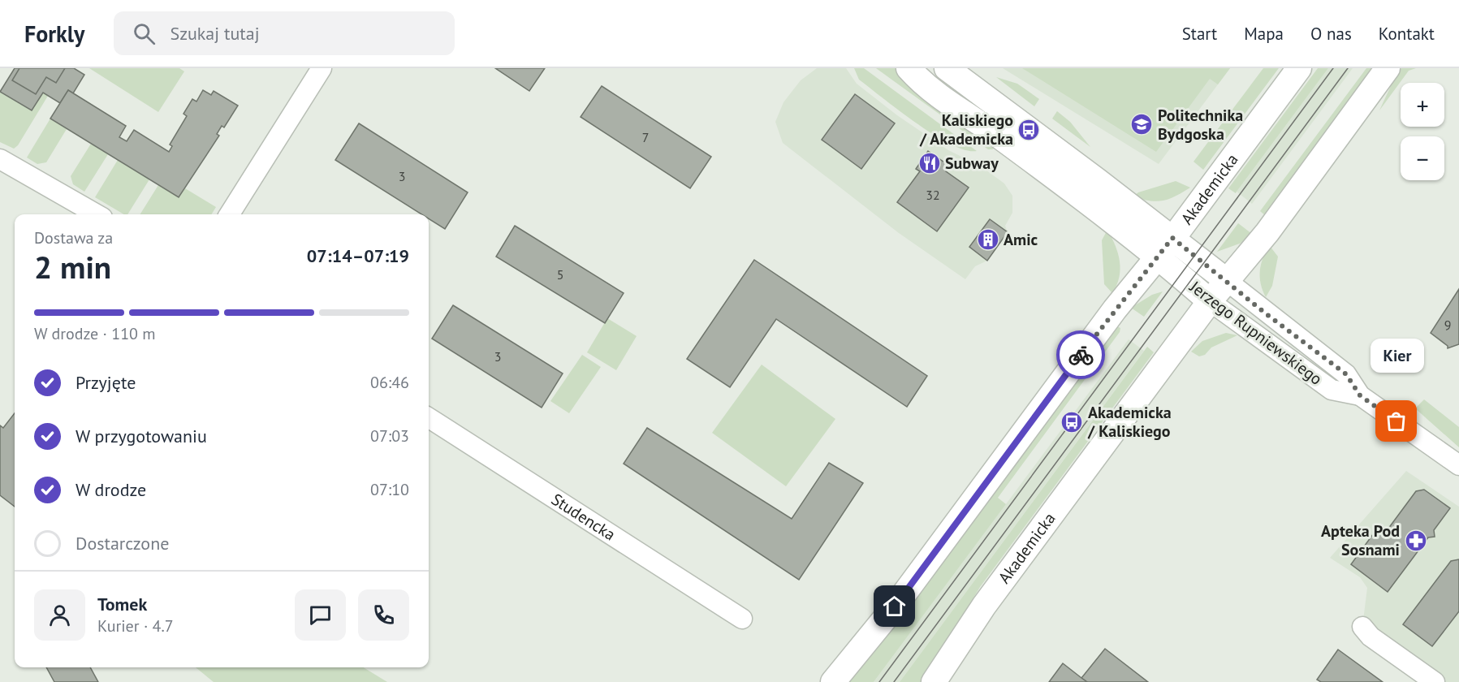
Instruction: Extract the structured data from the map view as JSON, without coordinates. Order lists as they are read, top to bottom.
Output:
{
  "streets": {
    "street": ["Akademicka", "Jerzego Rupniewskiego", "Studencka"]
  },
  "crossings": [
    ["Akademicka", "Jerzego Rupniewskiego"]
  ],
  "places": {
    "school or university": ["Politechnika Bydgoska"],
    "bus stop": ["Kaliskiego / Akademicka", "Akademicka / Kaliskiego"],
    "restaurant": ["Subway"],
    "building": ["Amic"],
    "other": ["Kier"],
    "pharmacy": ["Apteka Pod Sosnami"]
  },
  "house_numbers": [
    "7",
    "3",
    "32",
    "5",
    "9",
    "3"
  ],
  "page": {
    "header": "Forkly",
    "search": "Szukaj tutaj",
    "nav": [
      "Start",
      "Mapa",
      "O nas",
      "Kontakt"
    ],
    "map_buttons": ["+", "−"],
    "heading": ["2 min", "Dostawa za", "07:14–07:19"],
    "panel": ["Tomek", "Kurier · 4.7"],
    "bar": "W drodze · 110 m",
    "bubble": "Kier",
    "list": [
      ["Przyjęte", "06:46"],
      ["W przygotowaniu", "07:03"],
      ["W drodze", "07:10"],
      "Dostarczone"
    ]
  }
}
